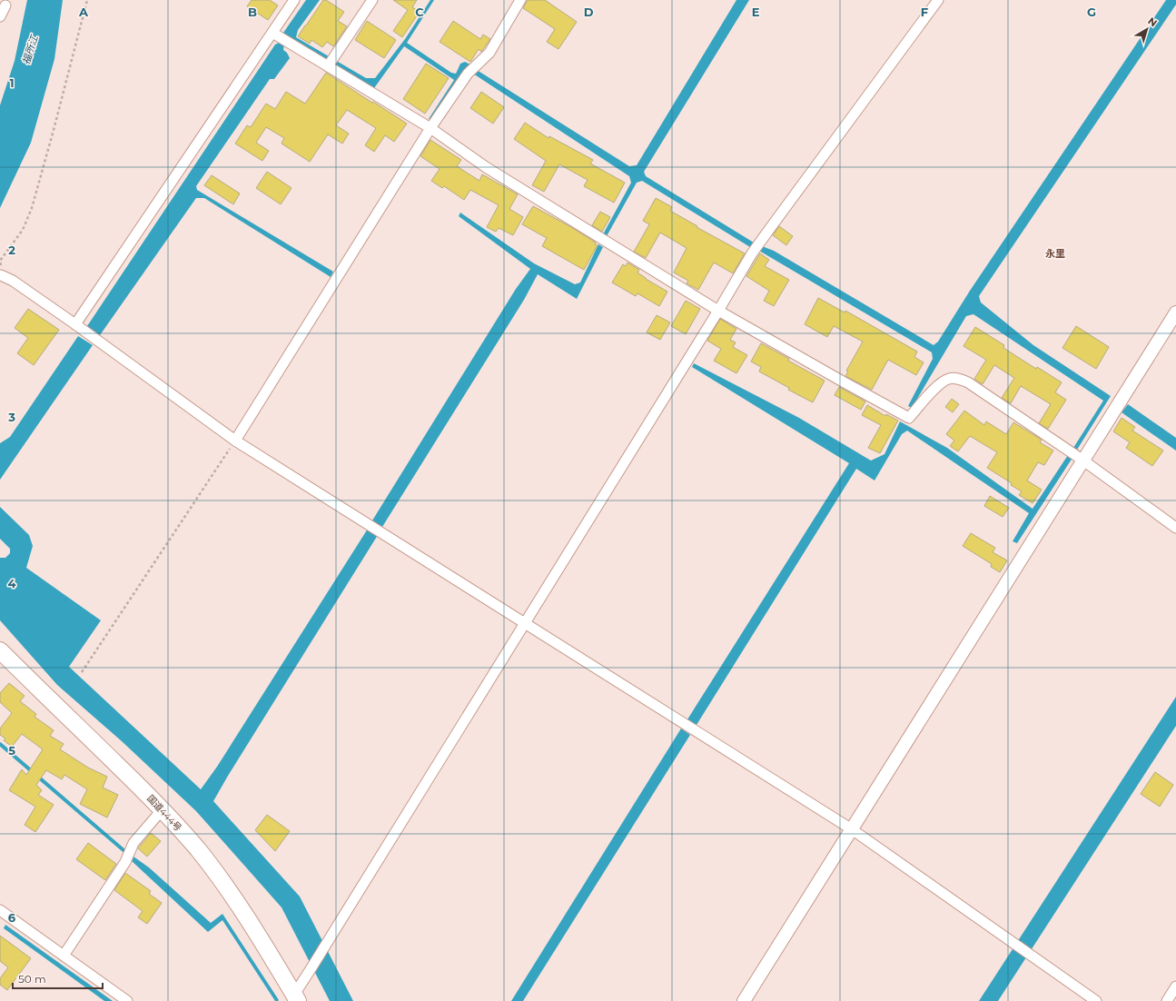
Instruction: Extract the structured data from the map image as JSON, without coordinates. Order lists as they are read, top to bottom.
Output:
{
  "streets": {
    "highway": ["国道444号"]
  },
  "districts": ["永里"],
  "water": ["福所江"],
  "scale_bar": "50 m",
  "north": "top right",
  "grid": {
    "columns": [
      "A",
      "B",
      "C",
      "D",
      "E",
      "F",
      "G"
    ],
    "rows": [
      "1",
      "2",
      "3",
      "4",
      "5",
      "6"
    ]
  }
}
